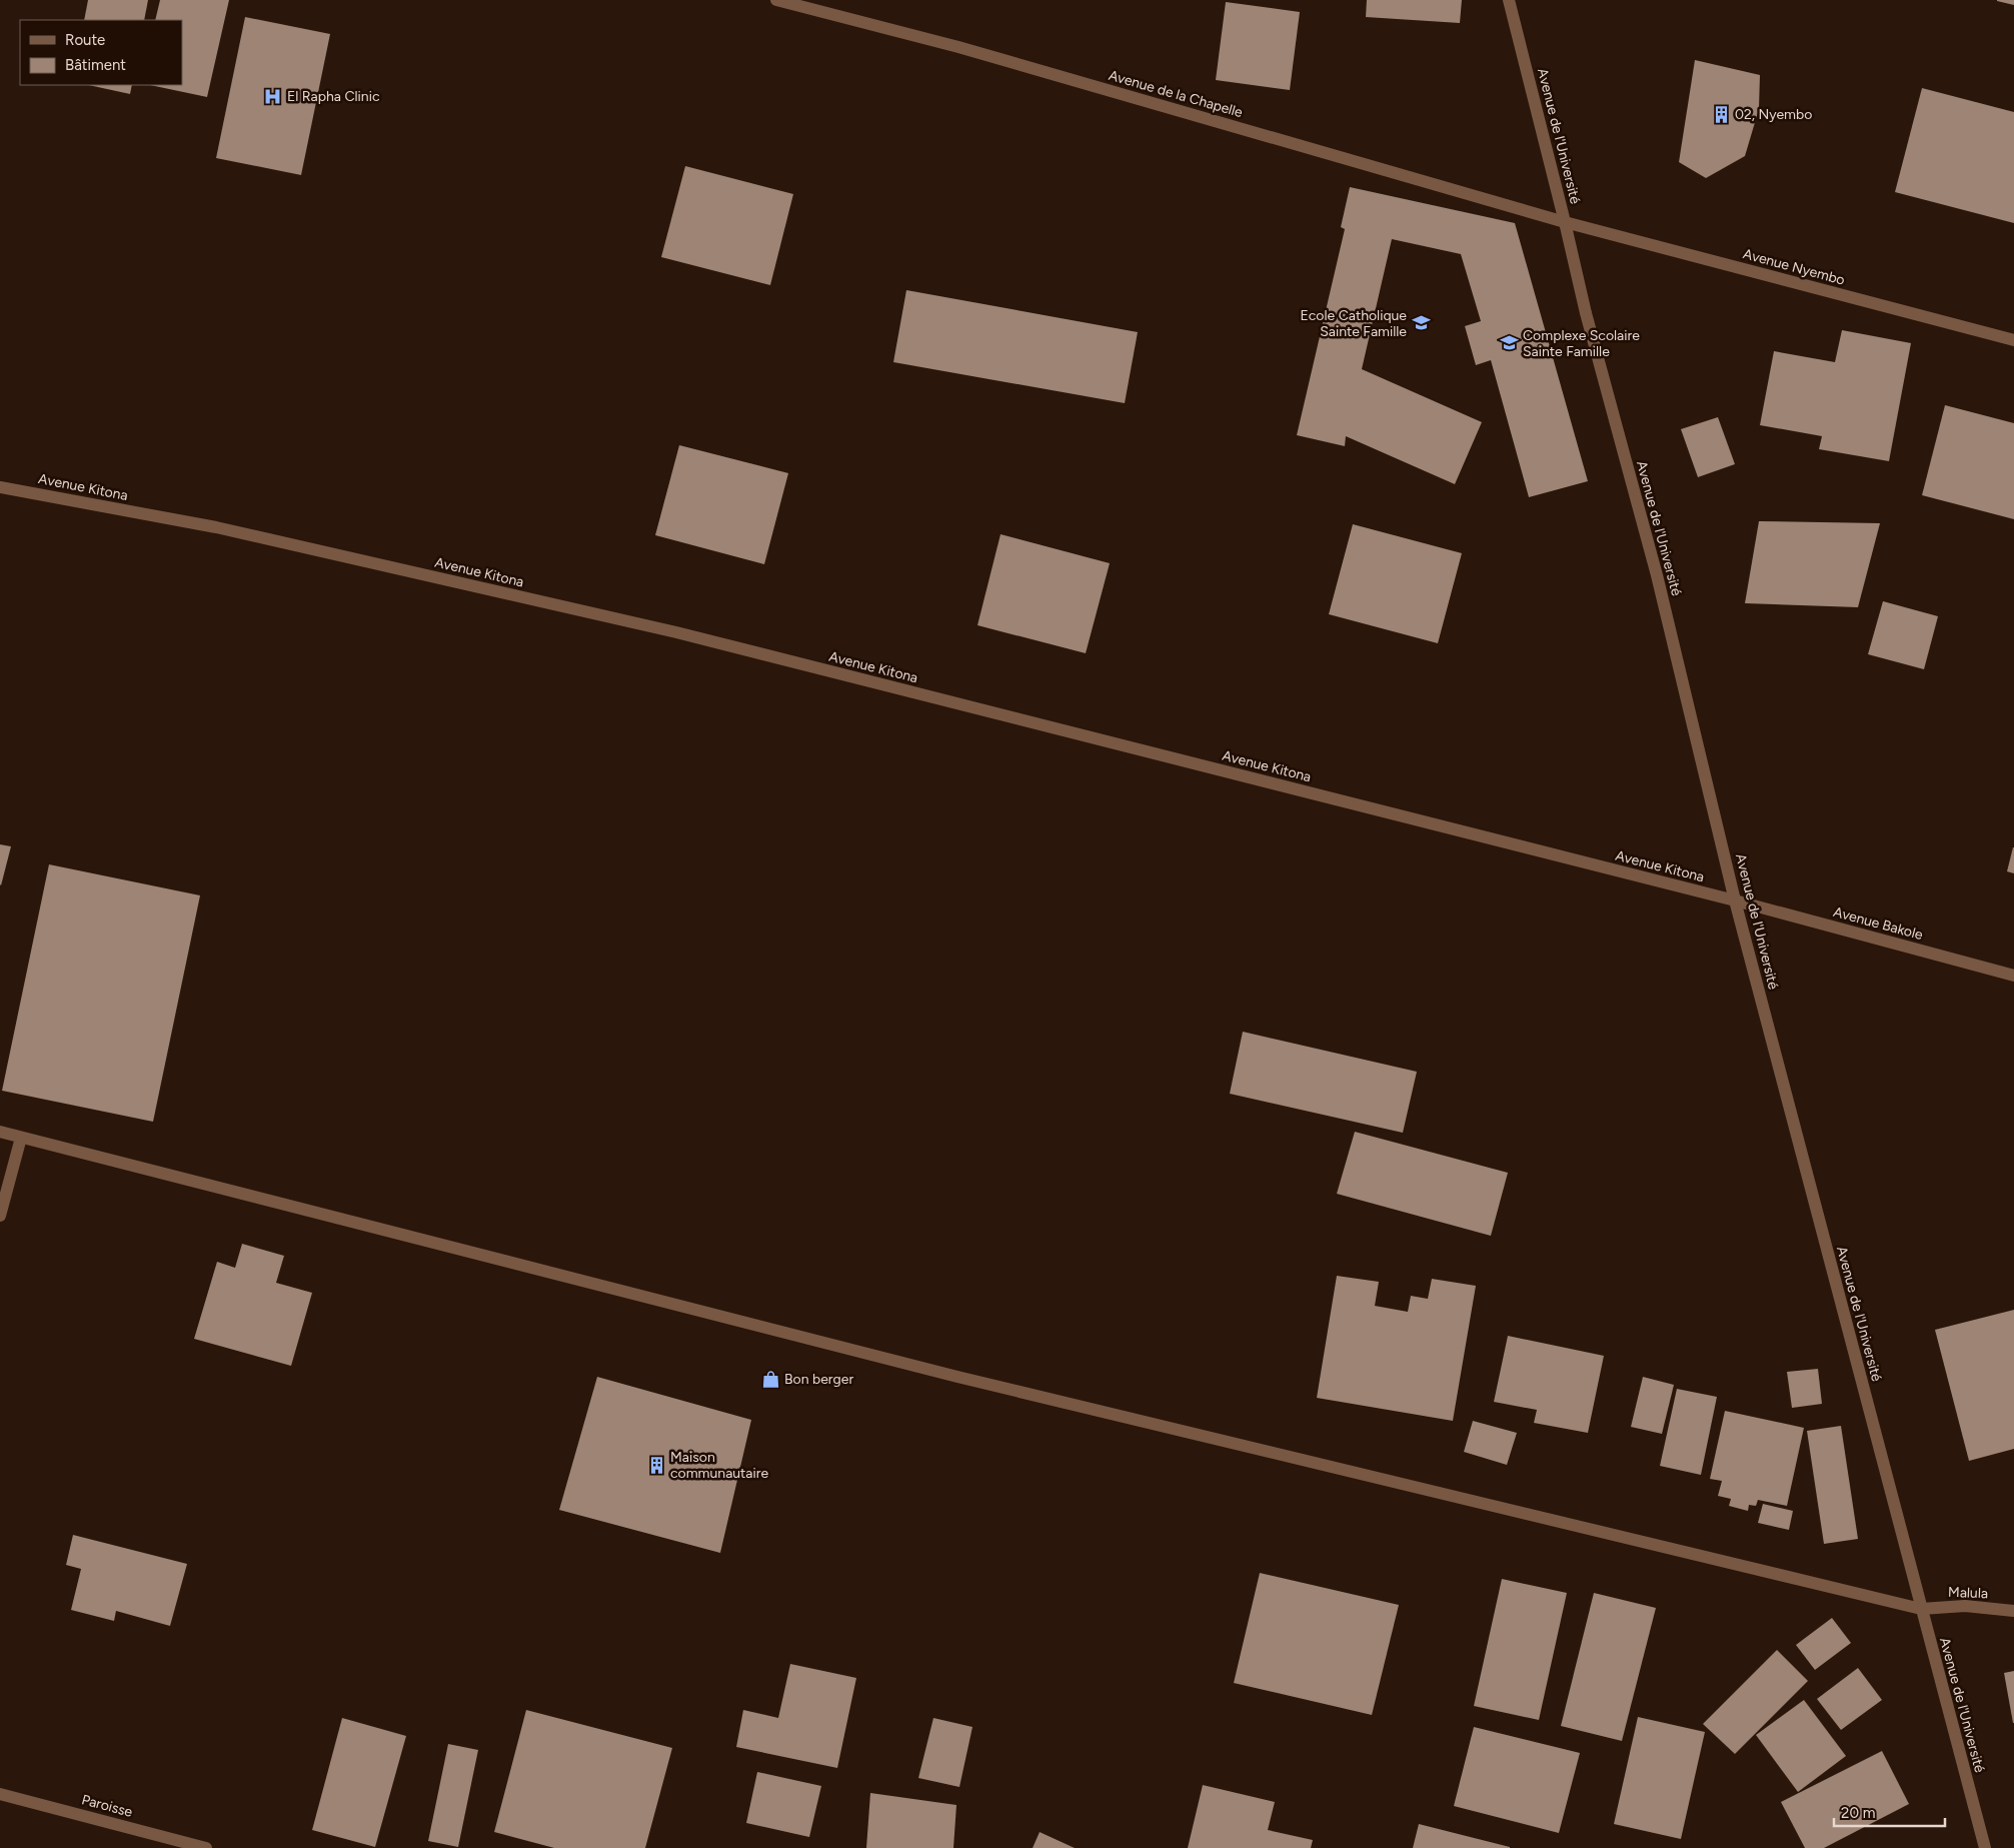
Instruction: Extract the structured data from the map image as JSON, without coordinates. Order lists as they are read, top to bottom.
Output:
{
  "streets": {
    "street": [
      "Avenue de la Chapelle",
      "Avenue de l'Université",
      "Avenue Nyembo",
      "Avenue Kitona",
      "Avenue Bakole",
      "Malula",
      "Paroisse"
    ]
  },
  "crossings": [
    ["Avenue de la Chapelle", "Avenue de l'Université"],
    ["Avenue de la Chapelle", "Avenue Nyembo"],
    ["Avenue de l'Université", "Avenue Nyembo"],
    ["Avenue de l'Université", "Avenue Kitona"],
    ["Avenue de l'Université", "Avenue Bakole"],
    ["Avenue de l'Université", "Malula"],
    ["Avenue Kitona", "Avenue Bakole"]
  ],
  "places": {
    "hospital": ["El Rapha Clinic"],
    "building": ["02, Nyembo", "Maison communautaire"],
    "school or university": ["Ecole Catholique Sainte Famille", "Complexe Scolaire Sainte Famille"],
    "shop": ["Bon berger"]
  },
  "legend": ["Route", "Bâtiment"],
  "scale_bar": "20 m"
}
